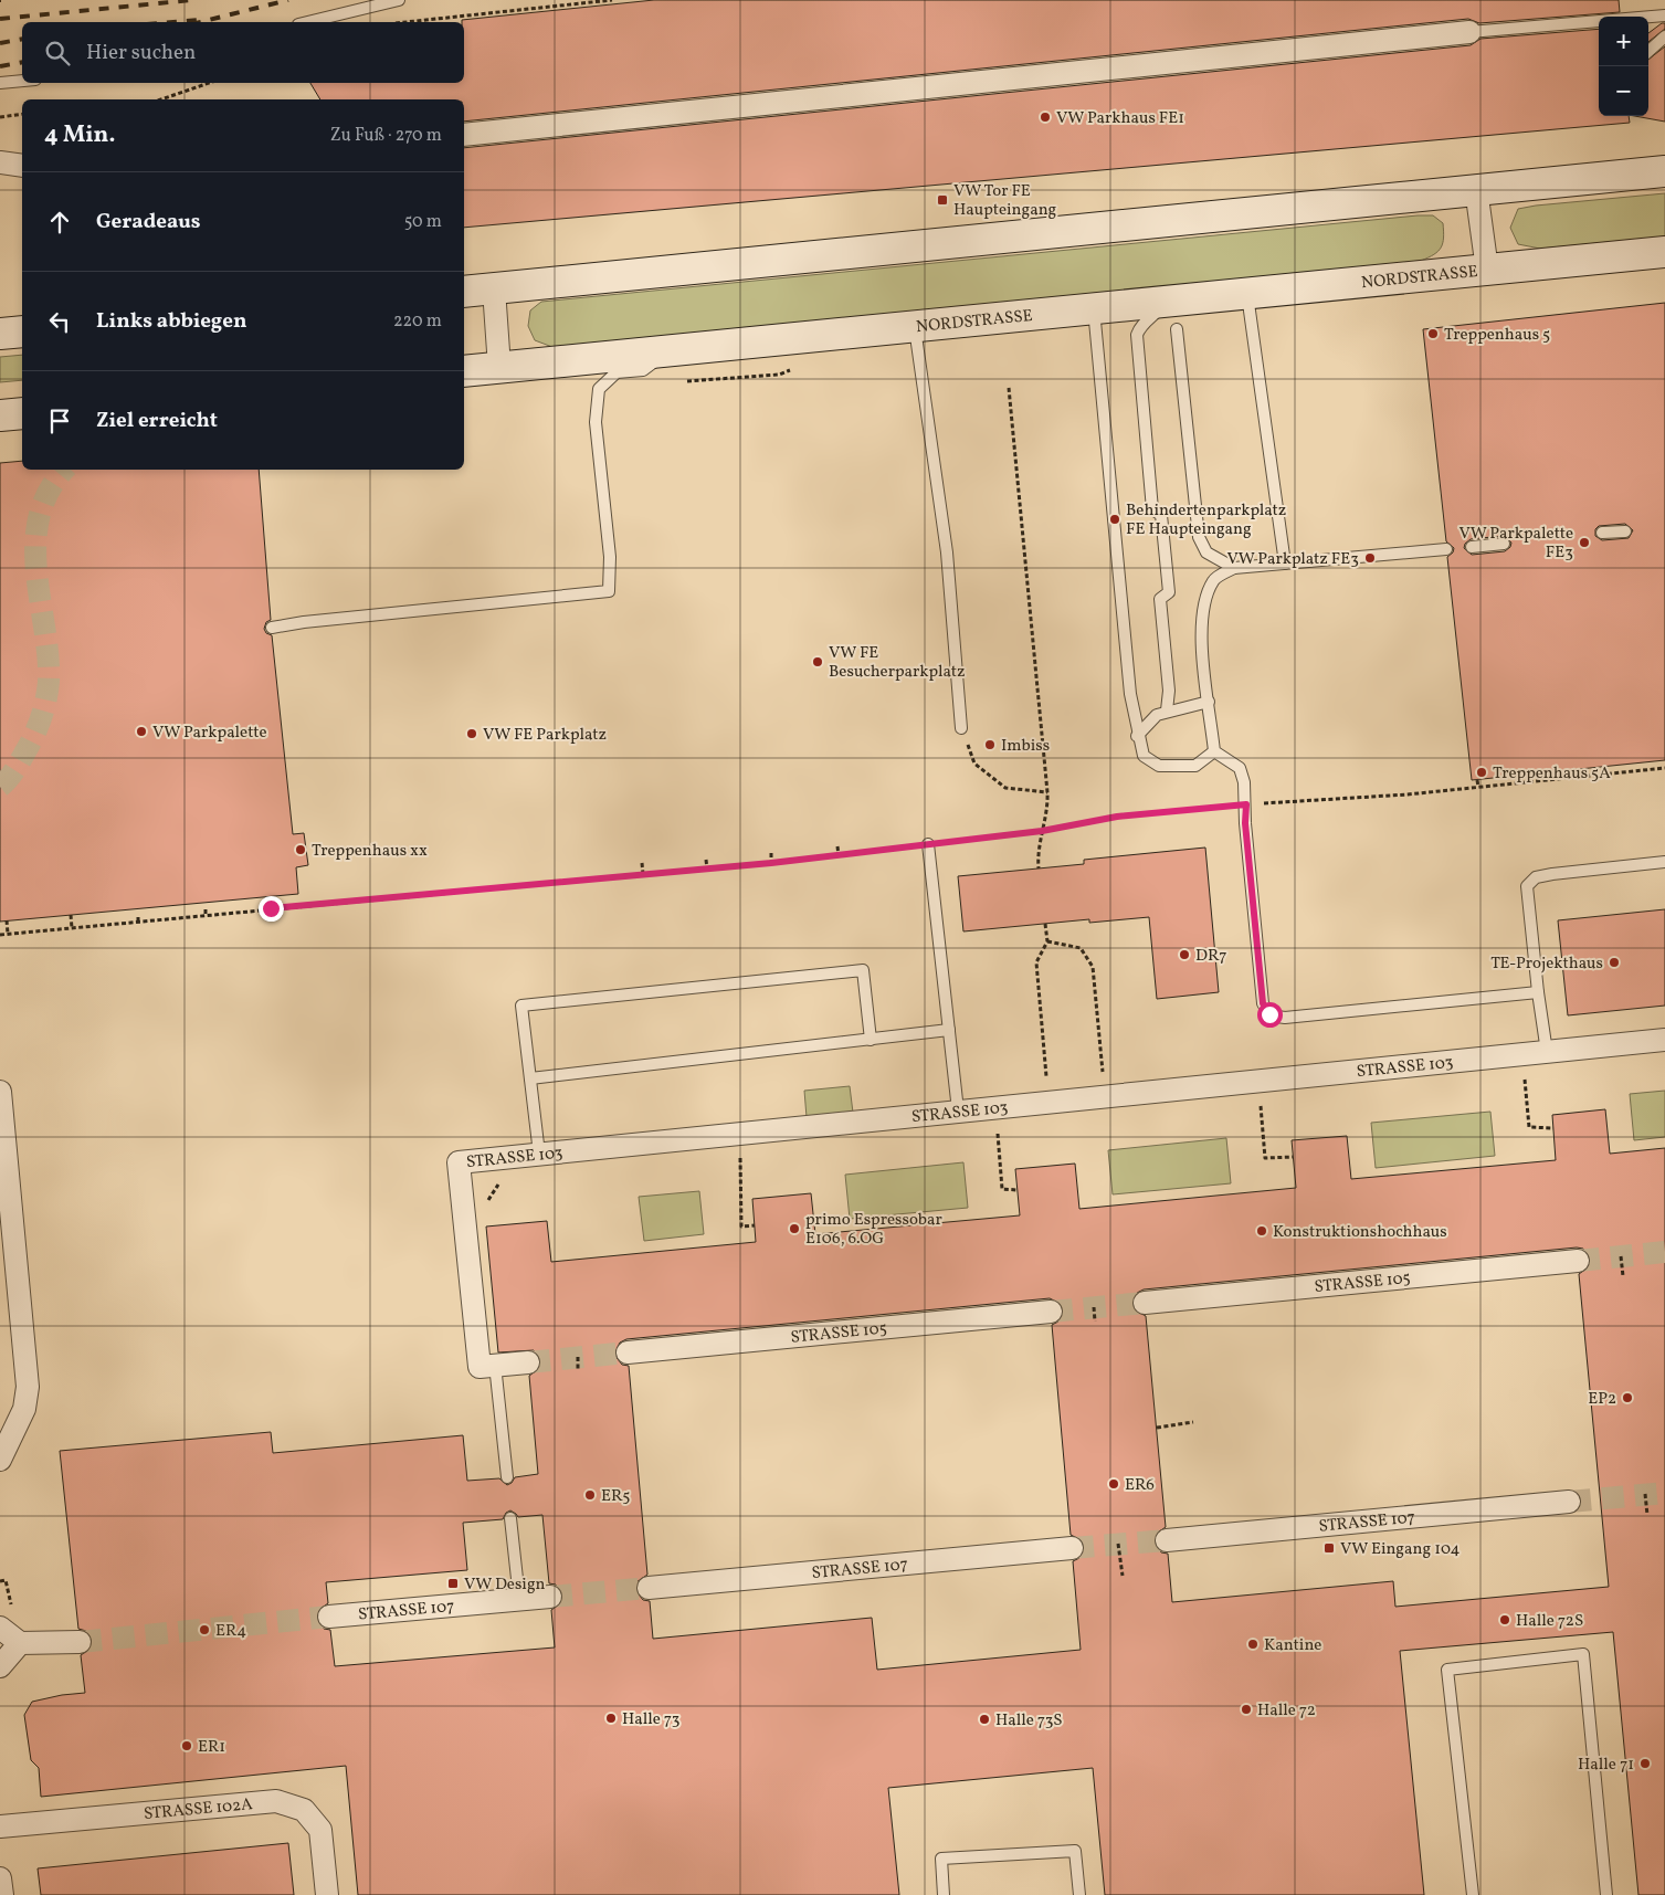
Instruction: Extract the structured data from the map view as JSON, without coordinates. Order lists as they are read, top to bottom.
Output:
{
  "streets": {
    "street": [
      "NORDSTRASSE",
      "STRASSE 103",
      "STRASSE 105",
      "STRASSE 107",
      "STRASSE 102A"
    ]
  },
  "places": {
    "other": [
      "VW Parkhaus FE1",
      "Treppenhaus 5",
      "Behindertenparkplatz FE Haupteingang",
      "VW Parkpalette FE3",
      "VW Parkplatz FE3",
      "VW FE Besucherparkplatz",
      "VW Parkpalette",
      "VW FE Parkplatz",
      "Imbiss",
      "Treppenhaus 5A",
      "Treppenhaus xx",
      "DR7",
      "TE-Projekthaus",
      "primo Espressobar E106, 6.OG",
      "Konstruktionshochhaus",
      "EP2",
      "ER6",
      "ER5",
      "Halle 72S",
      "ER4",
      "Kantine",
      "Halle 72",
      "Halle 73",
      "Halle 73S",
      "ER1",
      "Halle 71"
    ],
    "transit": ["VW Tor FE Haupteingang", "VW Eingang 104", "VW Design"]
  },
  "page": {
    "map_buttons": ["+", "−"],
    "search": "Hier suchen",
    "heading": ["4 Min.", "Zu Fuß · 270 m"],
    "list": [
      ["Geradeaus", "50 m"],
      ["Links abbiegen", "220 m"],
      "Ziel erreicht"
    ]
  }
}
